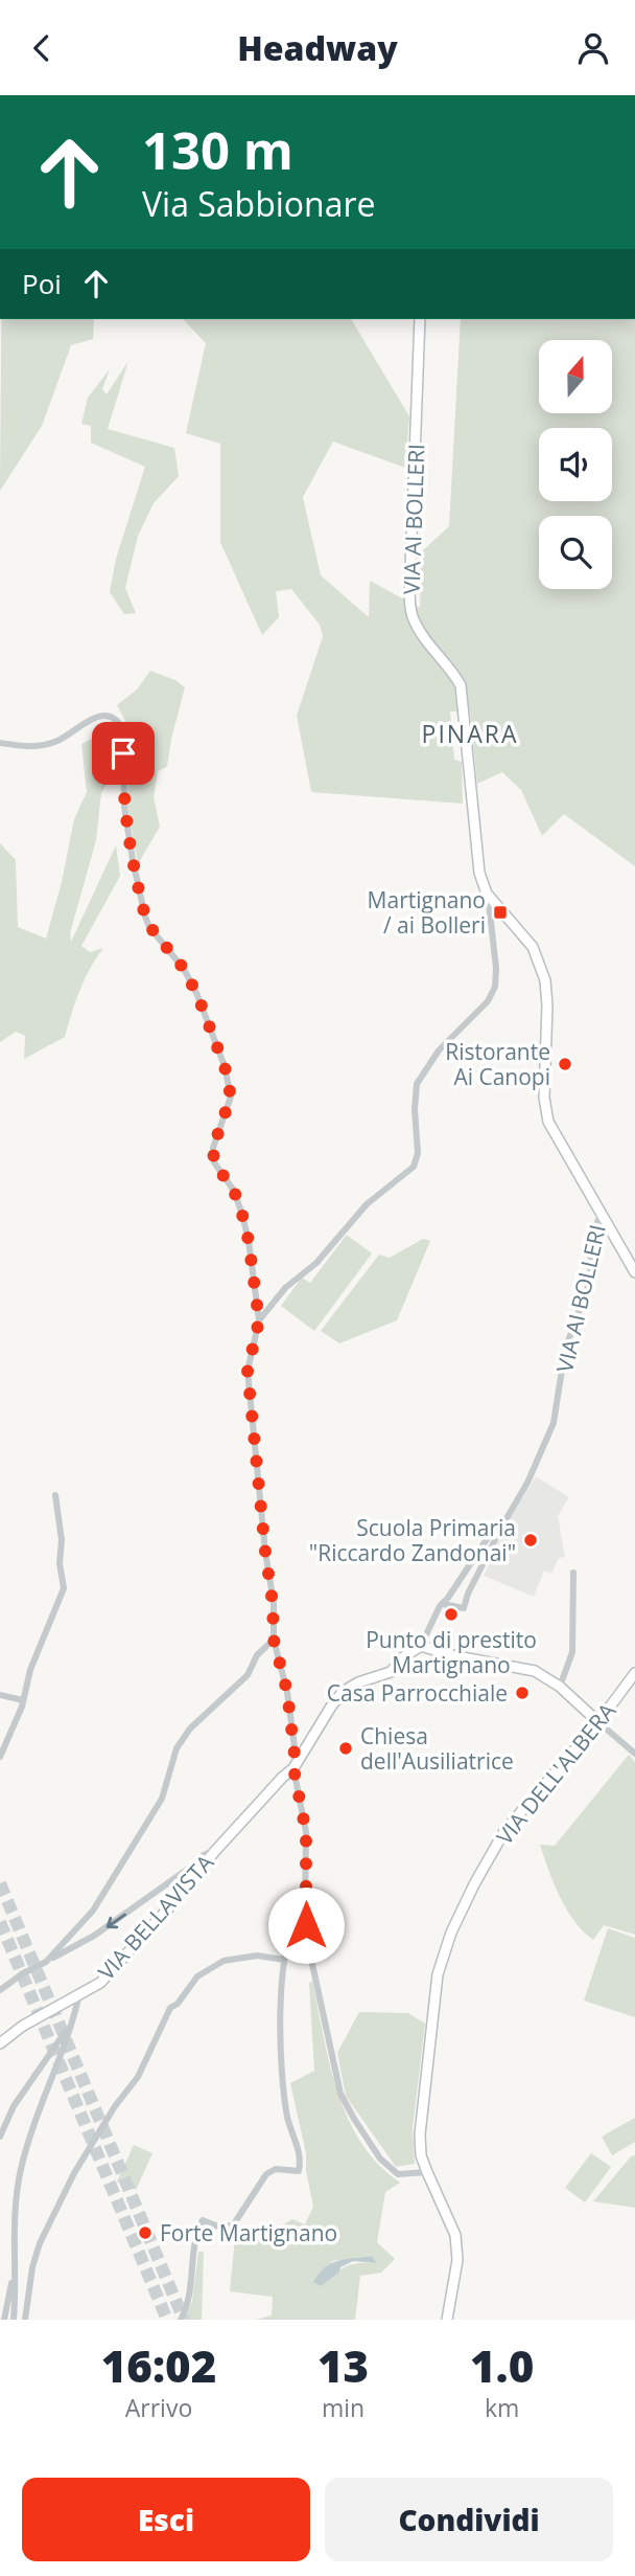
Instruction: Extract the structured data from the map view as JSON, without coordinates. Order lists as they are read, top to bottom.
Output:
{
  "streets": {
    "street": ["VIA AI BOLLERI", "VIA DELL'ALBERA", "VIA BELLAVISTA"]
  },
  "districts": ["PINARA"],
  "places": {
    "transit": ["Martignano / ai Bolleri"],
    "other": [
      "Ristorante Ai Canopi",
      "Scuola Primaria \"Riccardo Zandonai\"",
      "Punto di prestito Martignano",
      "Casa Parrocchiale",
      "Chiesa dell'Ausiliatrice",
      "Forte Martignano"
    ]
  },
  "north": "top",
  "page": {
    "header": "Headway",
    "turn": ["130 m", "Via Sabbionare"],
    "then": "Poi",
    "eta": [
      "16:02",
      "Arrivo",
      "13",
      "min",
      "1.0",
      "km"
    ],
    "buttons": ["Esci", "Condividi"]
  }
}
